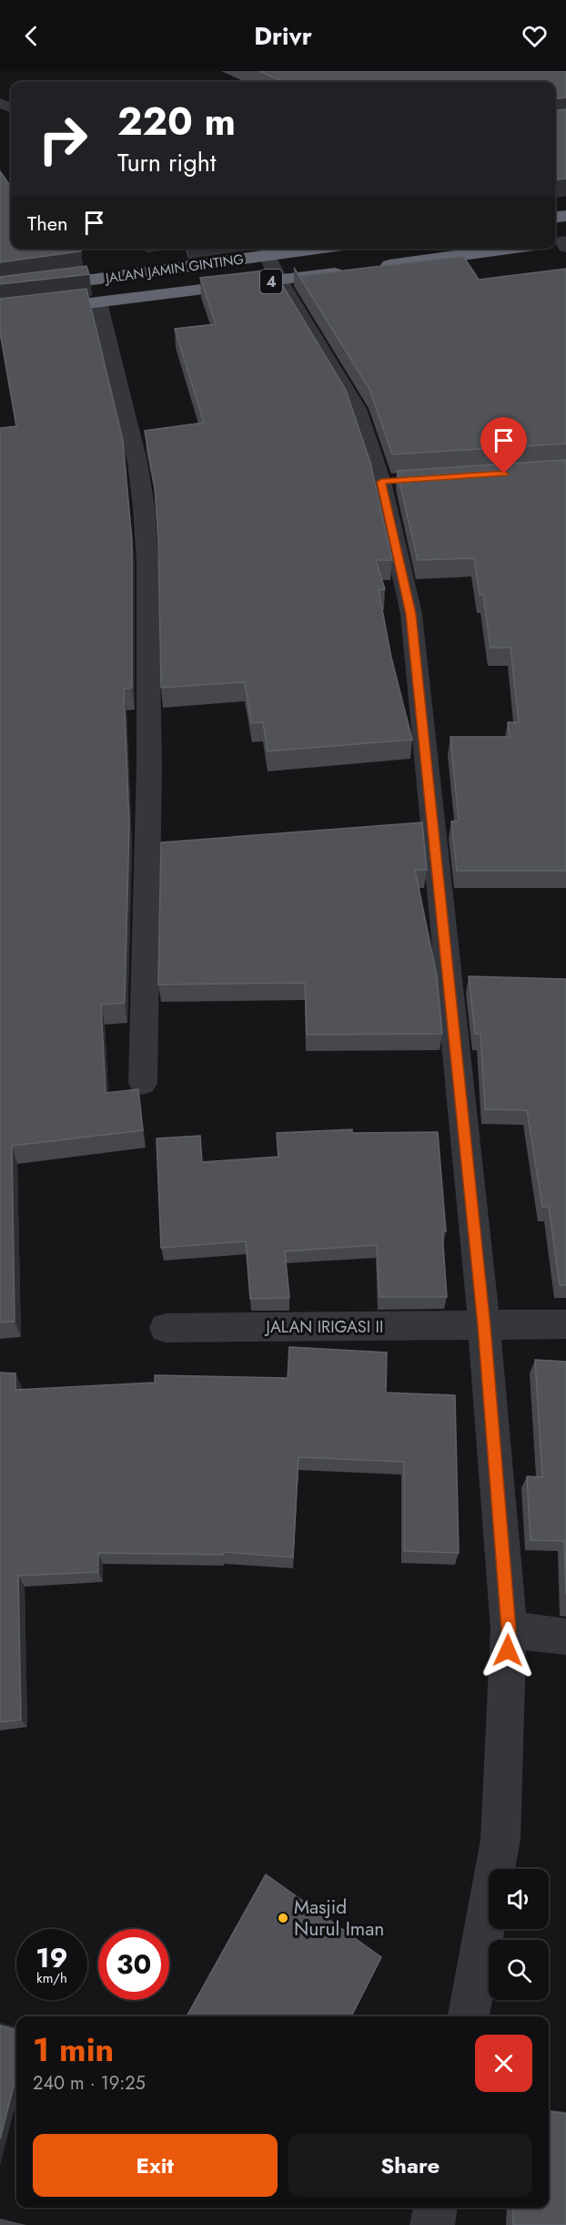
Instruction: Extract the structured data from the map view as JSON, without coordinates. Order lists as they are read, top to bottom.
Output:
{
  "streets": {
    "highway": ["JALAN JAMIN GINTING", "4"],
    "street": ["JALAN IRIGASI II"]
  },
  "places": ["Masjid Nurul Iman"],
  "page": {
    "header": "Drivr",
    "turn": ["220 m", "Turn right"],
    "then": "Then",
    "speed": "19 km/h",
    "limit": "30",
    "heading": ["1 min", "240 m · 19:25"],
    "buttons": ["Exit", "Share"]
  }
}
